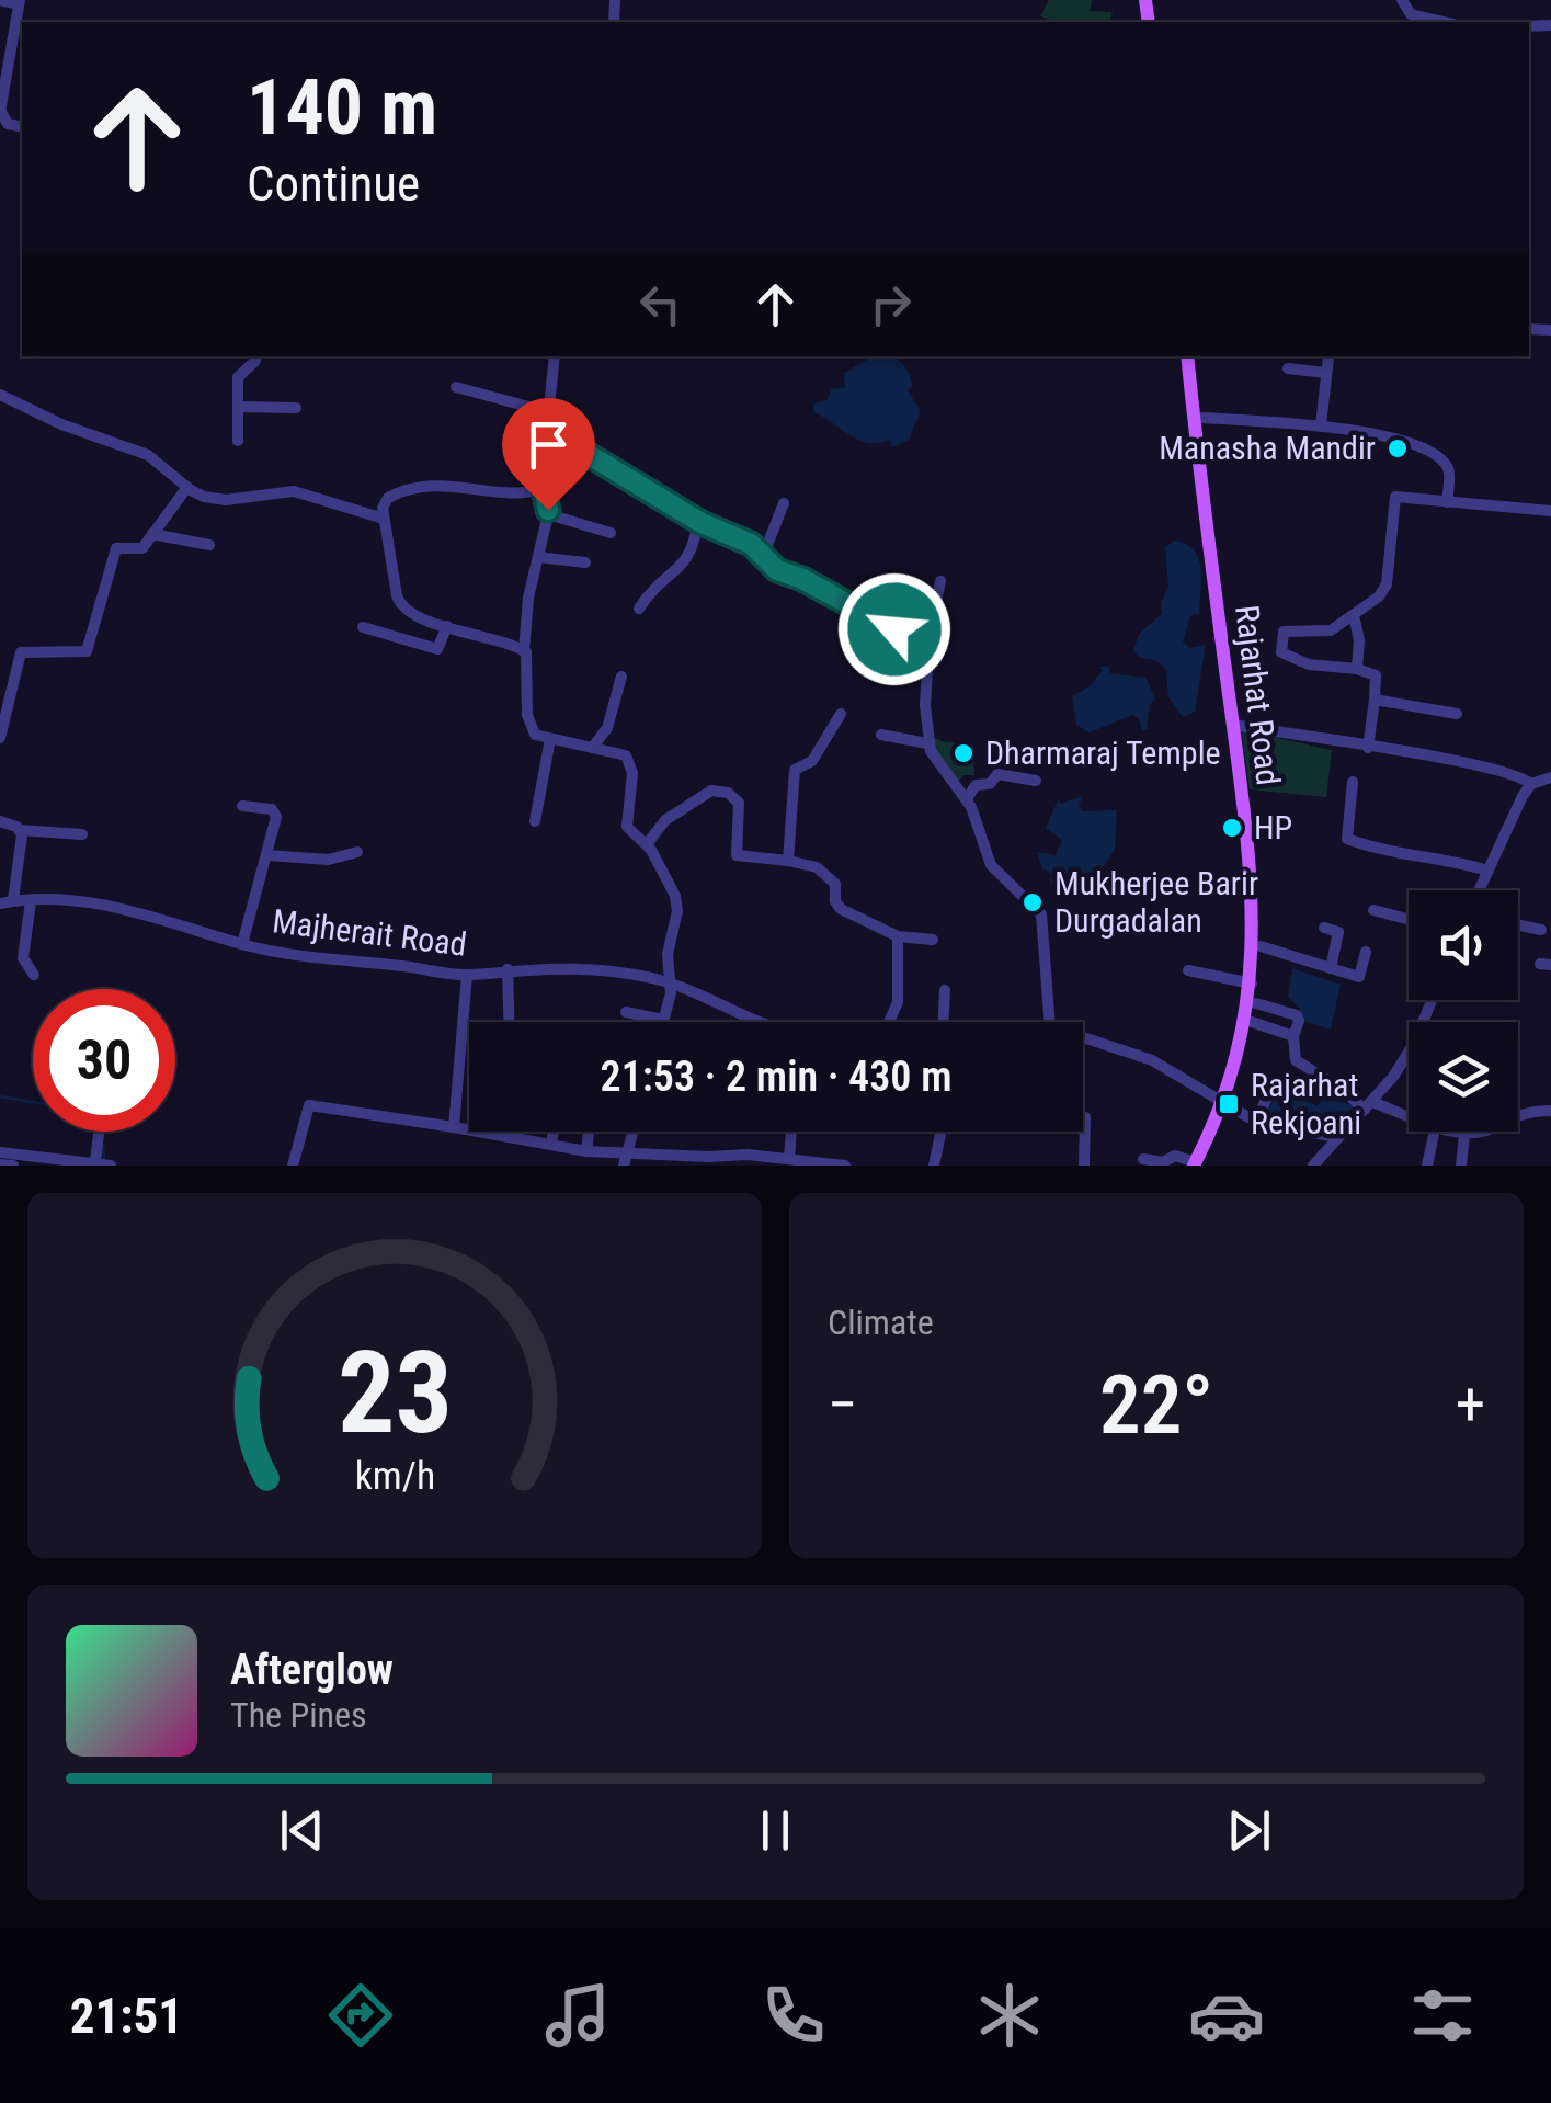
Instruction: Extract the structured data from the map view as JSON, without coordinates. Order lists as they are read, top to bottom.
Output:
{
  "streets": {
    "main road": ["Rajarhat Road"],
    "street": ["Majherait Road"]
  },
  "crossings": [
    ["Rajarhat Road", "Majherait Road"]
  ],
  "places": {
    "other": [
      "Manasha Mandir",
      "Dharmaraj Temple",
      "HP",
      "Mukherjee Barir Durgadalan"
    ],
    "transit": ["Rajarhat Rekjoani"]
  },
  "page": {
    "turn": ["140 m", "Continue"],
    "limit": "30",
    "trip": "21:53 · 2 min · 430 m",
    "tile": "Climate",
    "heat": ["−", "22°", "+"],
    "song": ["Afterglow", "The Pines"],
    "tabs": "21:51",
    "gauge": ["23", "km/h"]
  }
}
